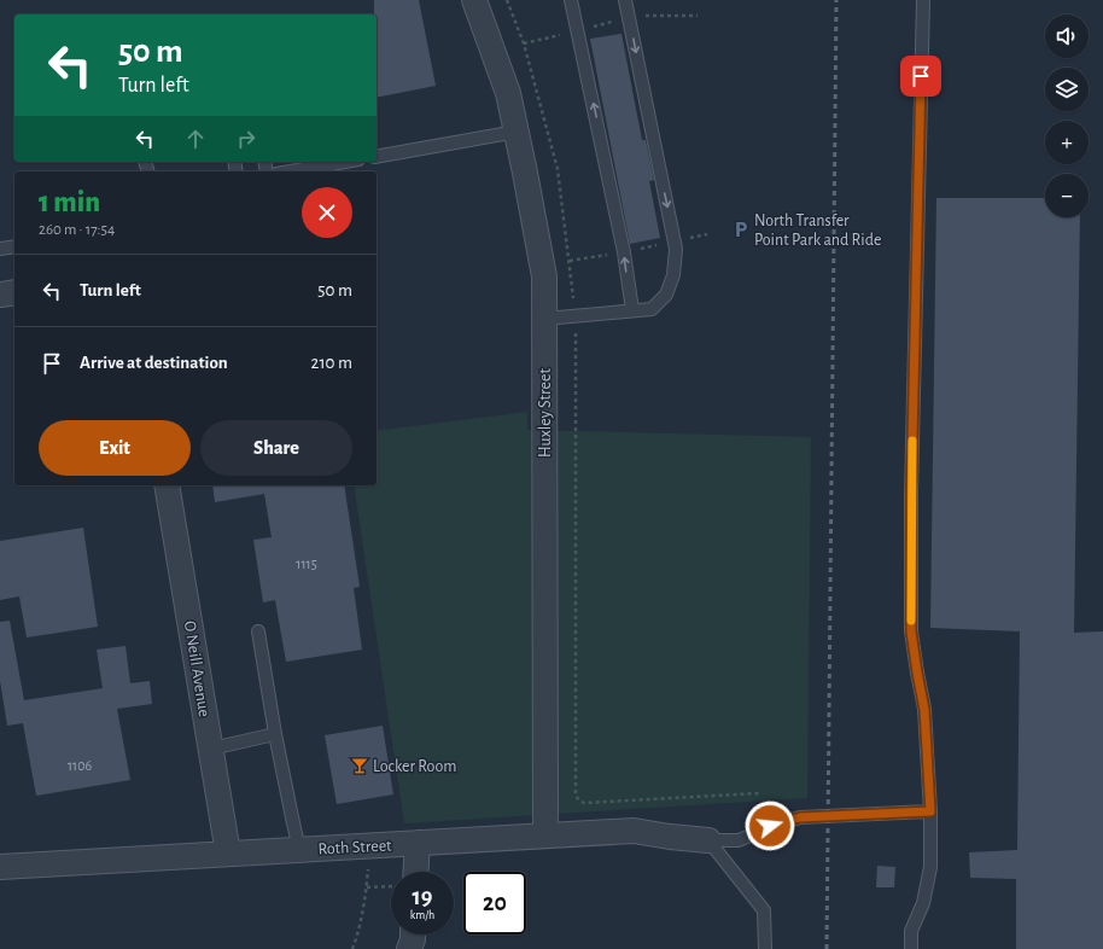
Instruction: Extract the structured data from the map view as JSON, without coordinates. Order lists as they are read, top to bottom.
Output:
{
  "streets": {
    "street": ["Huxley Street", "O Neill Avenue", "Roth Street"]
  },
  "crossings": [
    ["Huxley Street", "Roth Street"],
    ["O Neill Avenue", "Roth Street"]
  ],
  "places": {
    "parking": ["North Transfer Point Park and Ride"],
    "bar": ["Locker Room"]
  },
  "house_numbers": ["1115", "1106"],
  "page": {
    "map_buttons": ["+", "−"],
    "turn": ["50 m", "Turn left"],
    "heading": ["1 min", "260 m · 17:54"],
    "list": [
      {
        "name": "Turn left",
        "value": "50 m"
      },
      {
        "name": "Arrive at destination",
        "value": "210 m"
      }
    ],
    "buttons": ["Exit", "Share"],
    "speed": "19 km/h",
    "limit": "20"
  }
}
